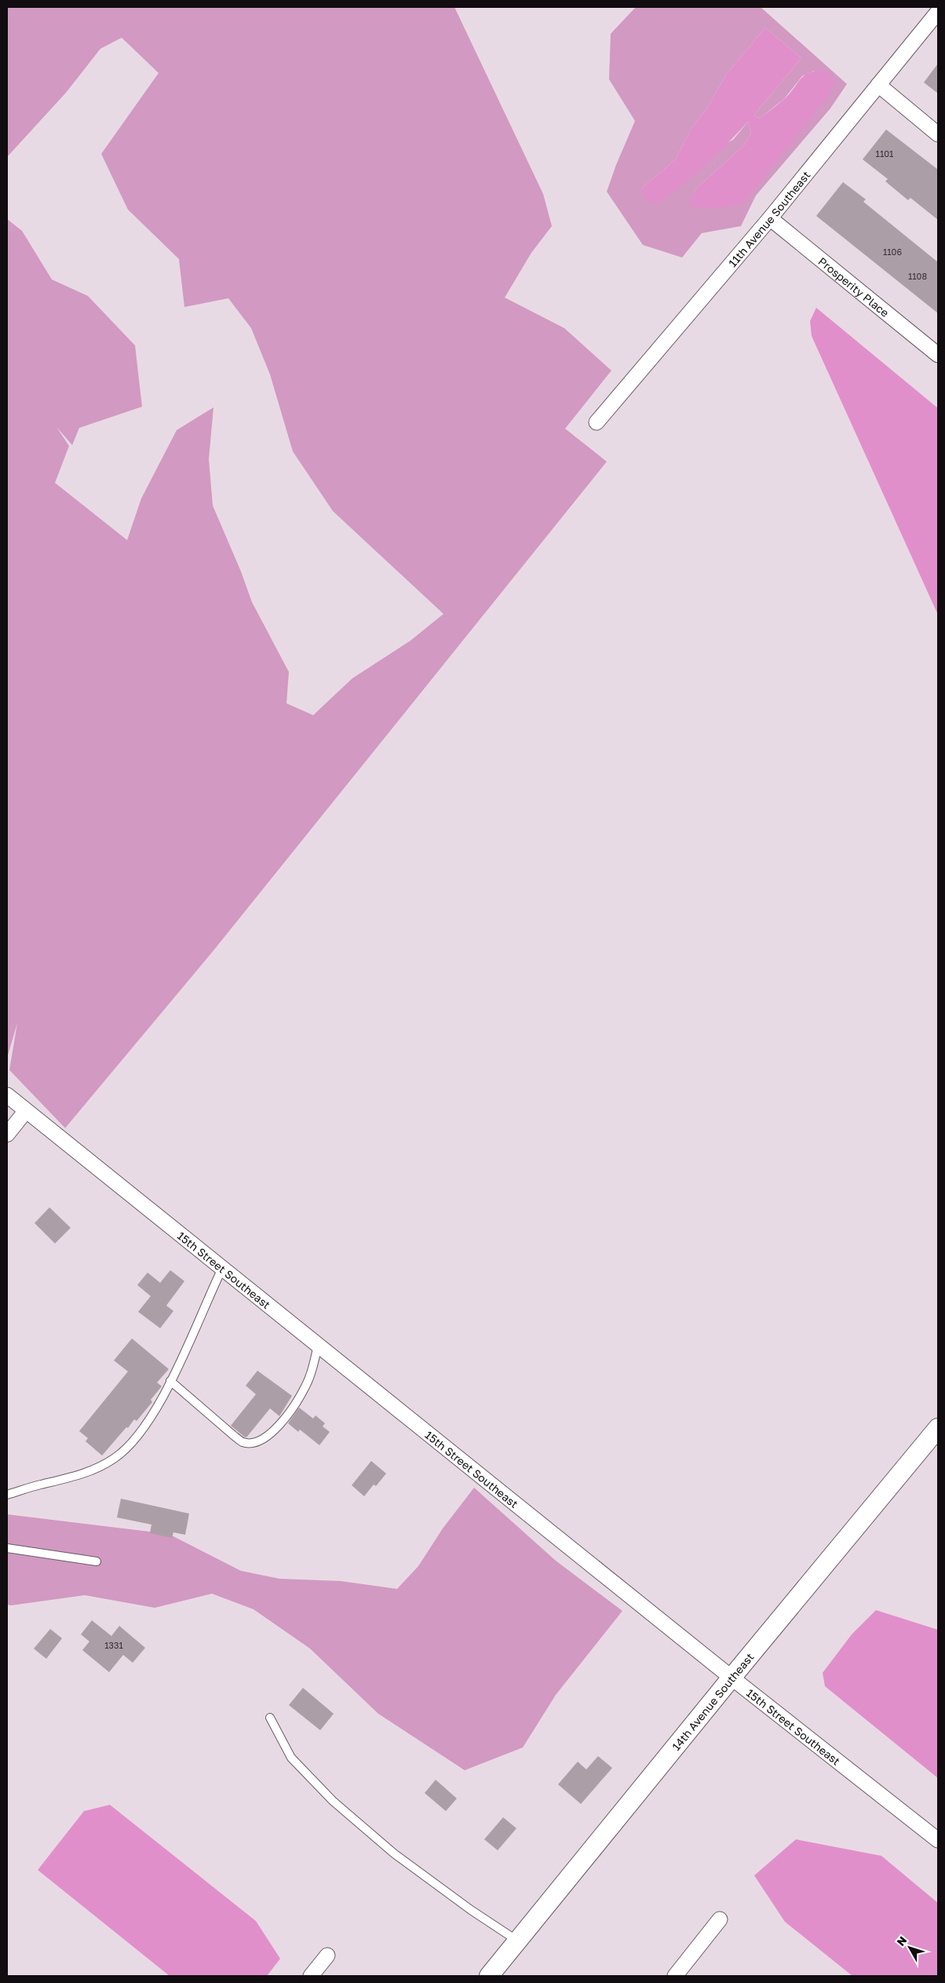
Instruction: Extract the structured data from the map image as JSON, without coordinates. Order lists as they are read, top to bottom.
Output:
{
  "streets": {
    "street": [
      "11th Avenue Southeast",
      "Prosperity Place",
      "15th Street Southeast",
      "14th Avenue Southeast"
    ]
  },
  "crossings": [
    ["11th Avenue Southeast", "Prosperity Place"],
    ["15th Street Southeast", "14th Avenue Southeast"]
  ],
  "house_numbers": [
    "1101",
    "1106",
    "1108",
    "1331"
  ],
  "north": "top left"
}
